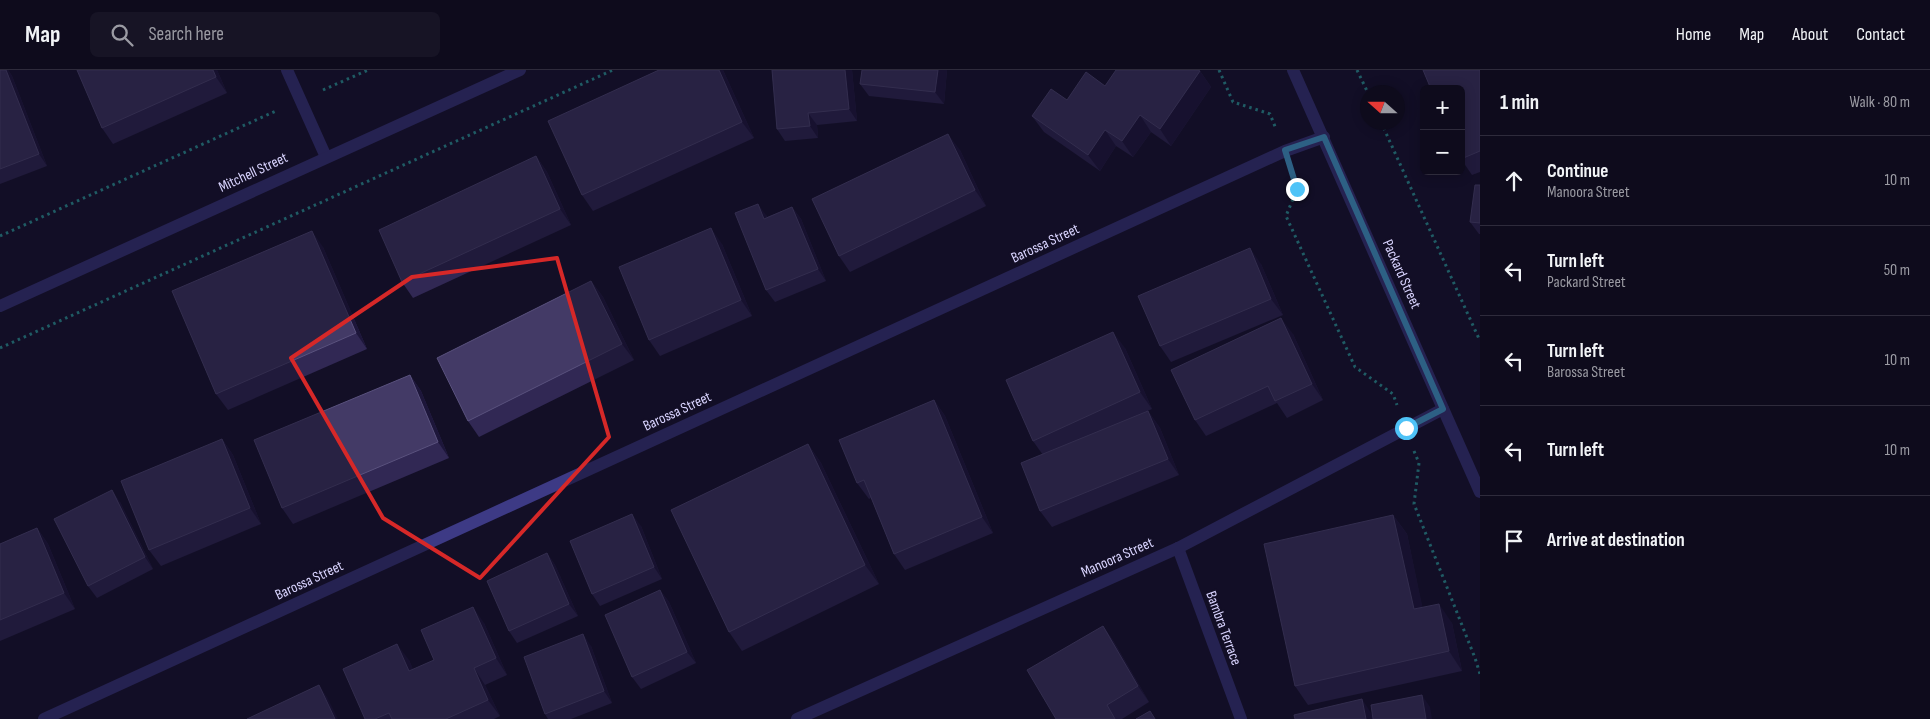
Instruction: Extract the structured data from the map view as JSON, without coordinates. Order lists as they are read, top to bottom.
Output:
{
  "streets": {
    "street": [
      "Mitchell Street",
      "Barossa Street",
      "Packard Street",
      "Manoora Street",
      "Bambra Terrace"
    ]
  },
  "crossings": [
    ["Barossa Street", "Packard Street"],
    ["Packard Street", "Manoora Street"],
    ["Manoora Street", "Bambra Terrace"]
  ],
  "north": "left",
  "page": {
    "header": "Map",
    "search": "Search here",
    "nav": [
      "Home",
      "Map",
      "About",
      "Contact"
    ],
    "heading": ["1 min", "Walk · 80 m"],
    "map_buttons": ["+", "−"],
    "list": [
      ["Continue", "Manoora Street", "10 m"],
      ["Turn left", "Packard Street", "50 m"],
      ["Turn left", "Barossa Street", "10 m"],
      ["Turn left", "10 m"],
      "Arrive at destination"
    ]
  }
}
